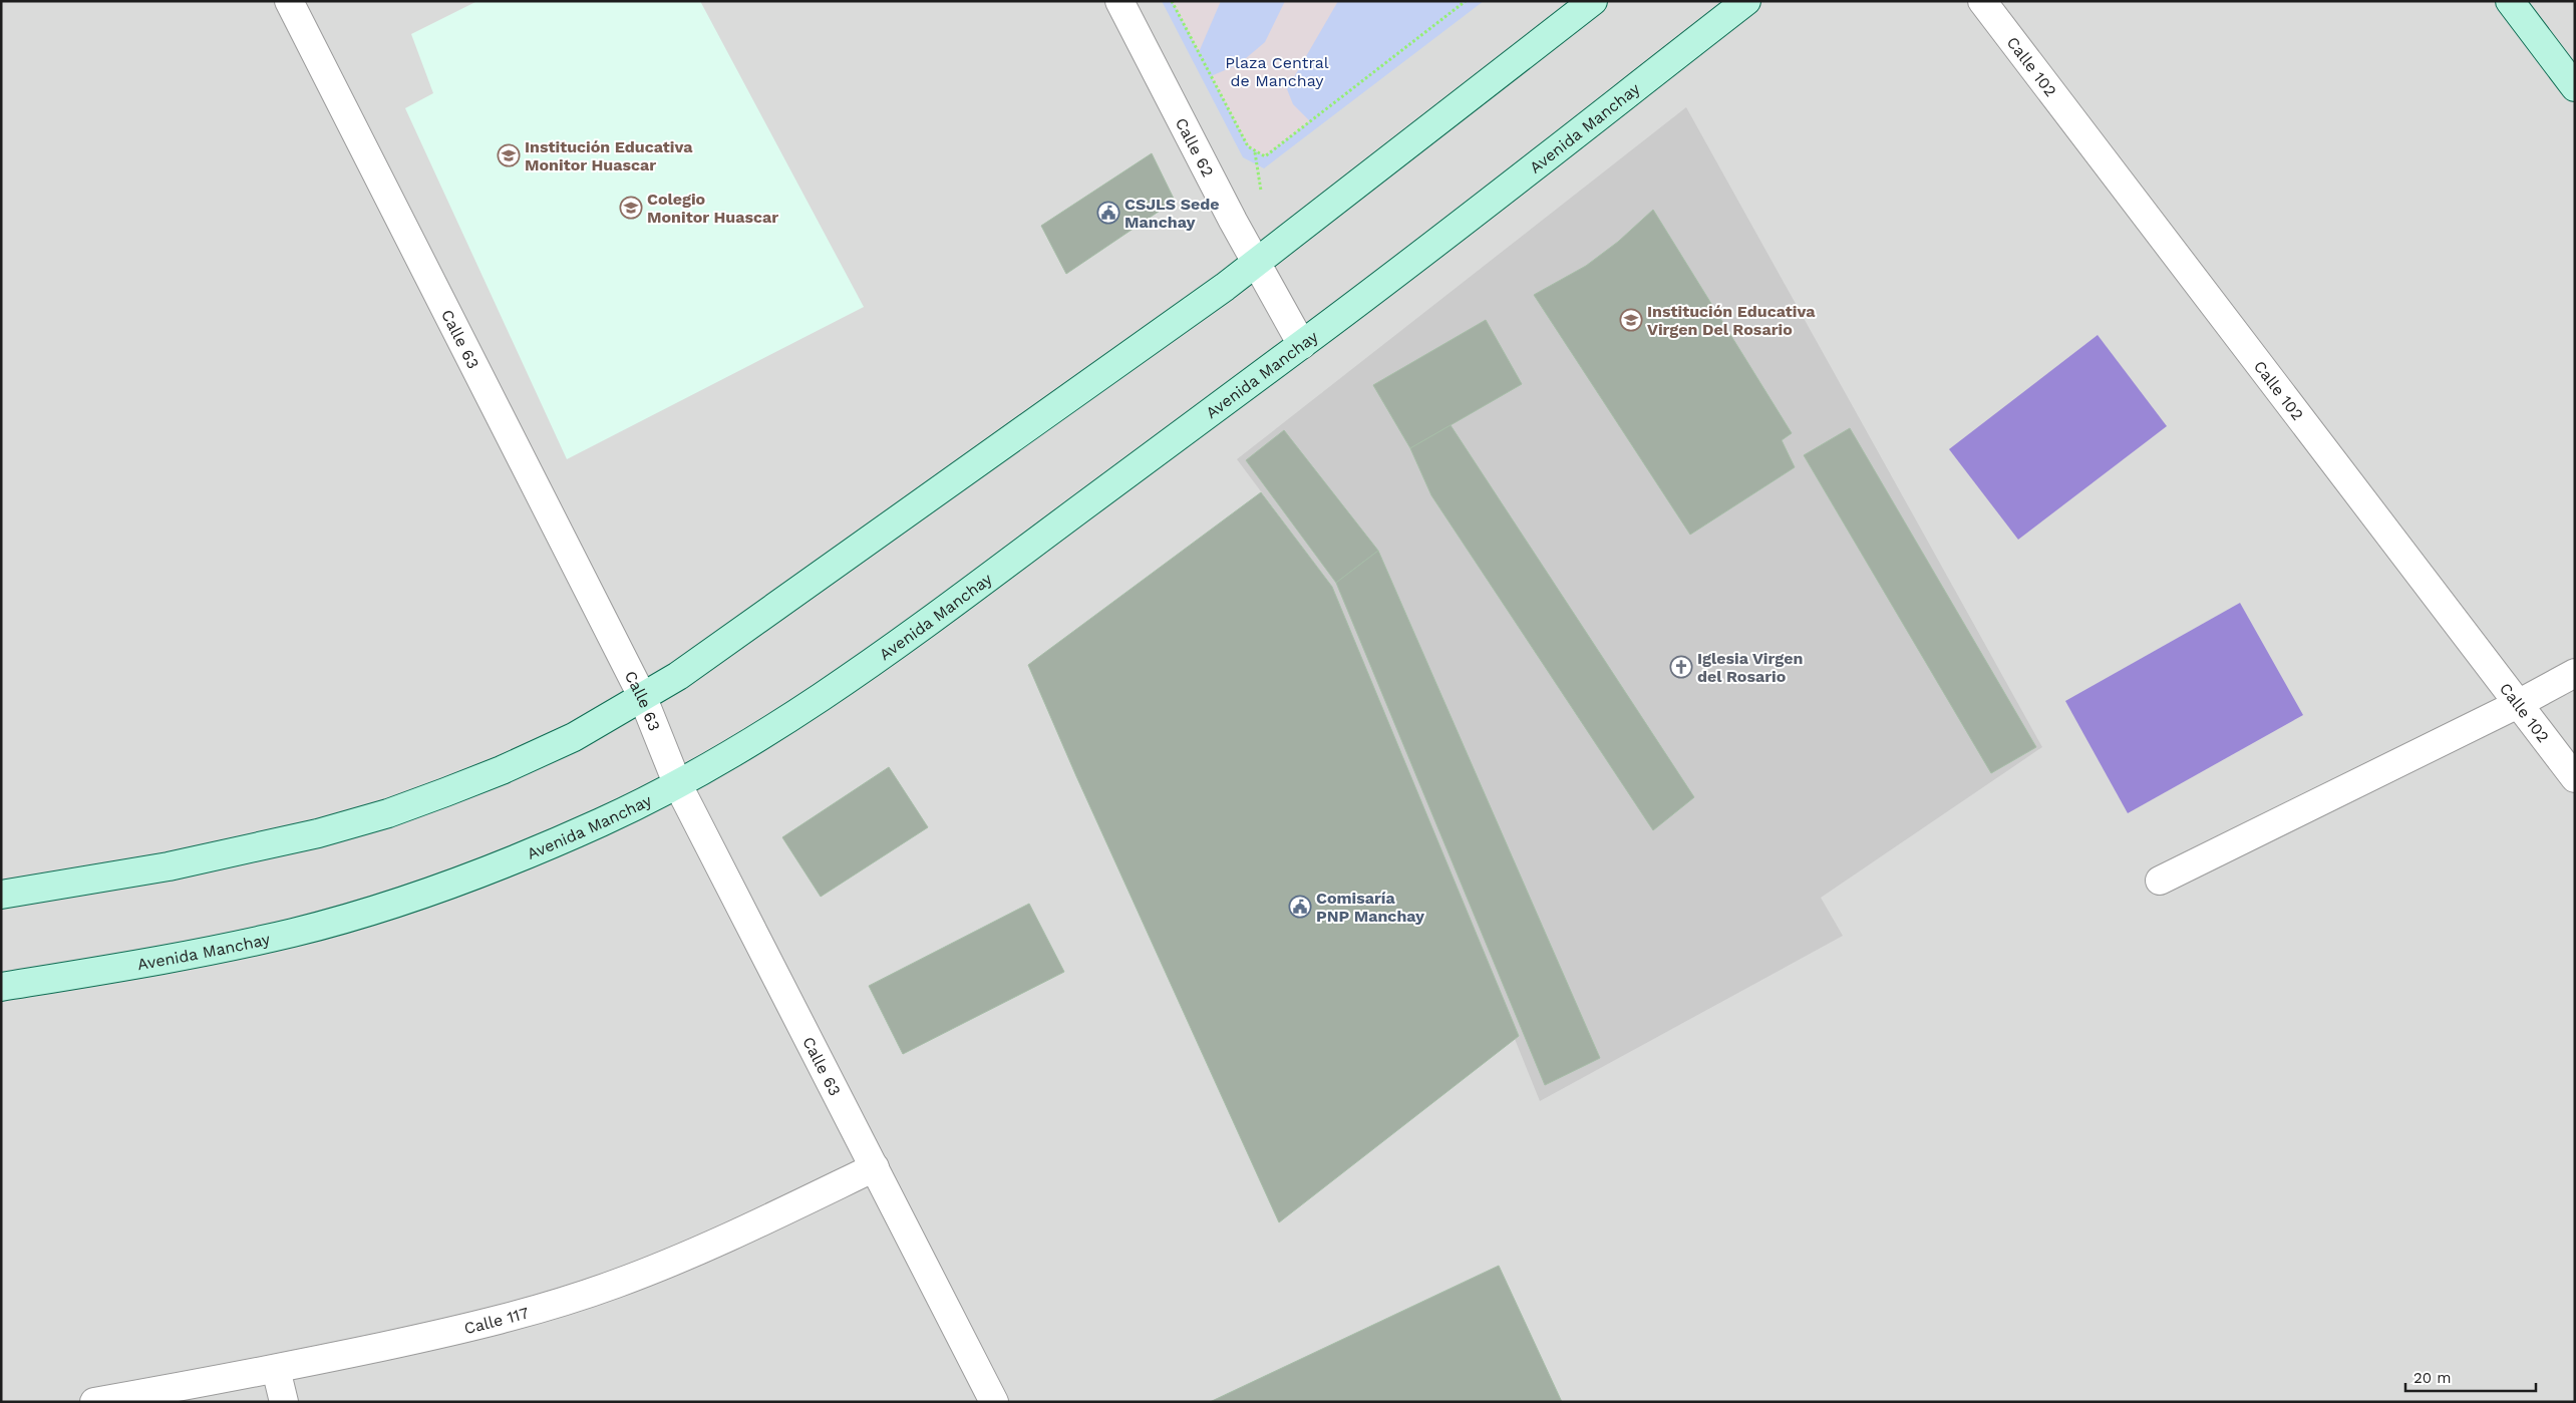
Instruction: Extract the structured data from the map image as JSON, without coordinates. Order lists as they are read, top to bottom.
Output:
{
  "streets": {
    "street": [
      "Calle 102",
      "Avenida Manchay",
      "Calle 62",
      "Calle 63",
      "Calle 117"
    ]
  },
  "crossings": [
    ["Avenida Manchay", "Calle 62"],
    ["Avenida Manchay", "Calle 63"],
    ["Calle 63", "Calle 117"]
  ],
  "parks": ["Plaza Central de Manchay"],
  "places": {
    "school or university": ["Institución Educativa Monitor Huascar", "Colegio Monitor Huascar", "Institución Educativa Virgen Del Rosario"],
    "public building": ["CSJLS Sede Manchay", "Comisaría PNP Manchay"],
    "church": ["Iglesia Virgen del Rosario"]
  },
  "scale_bar": "20 m"
}
